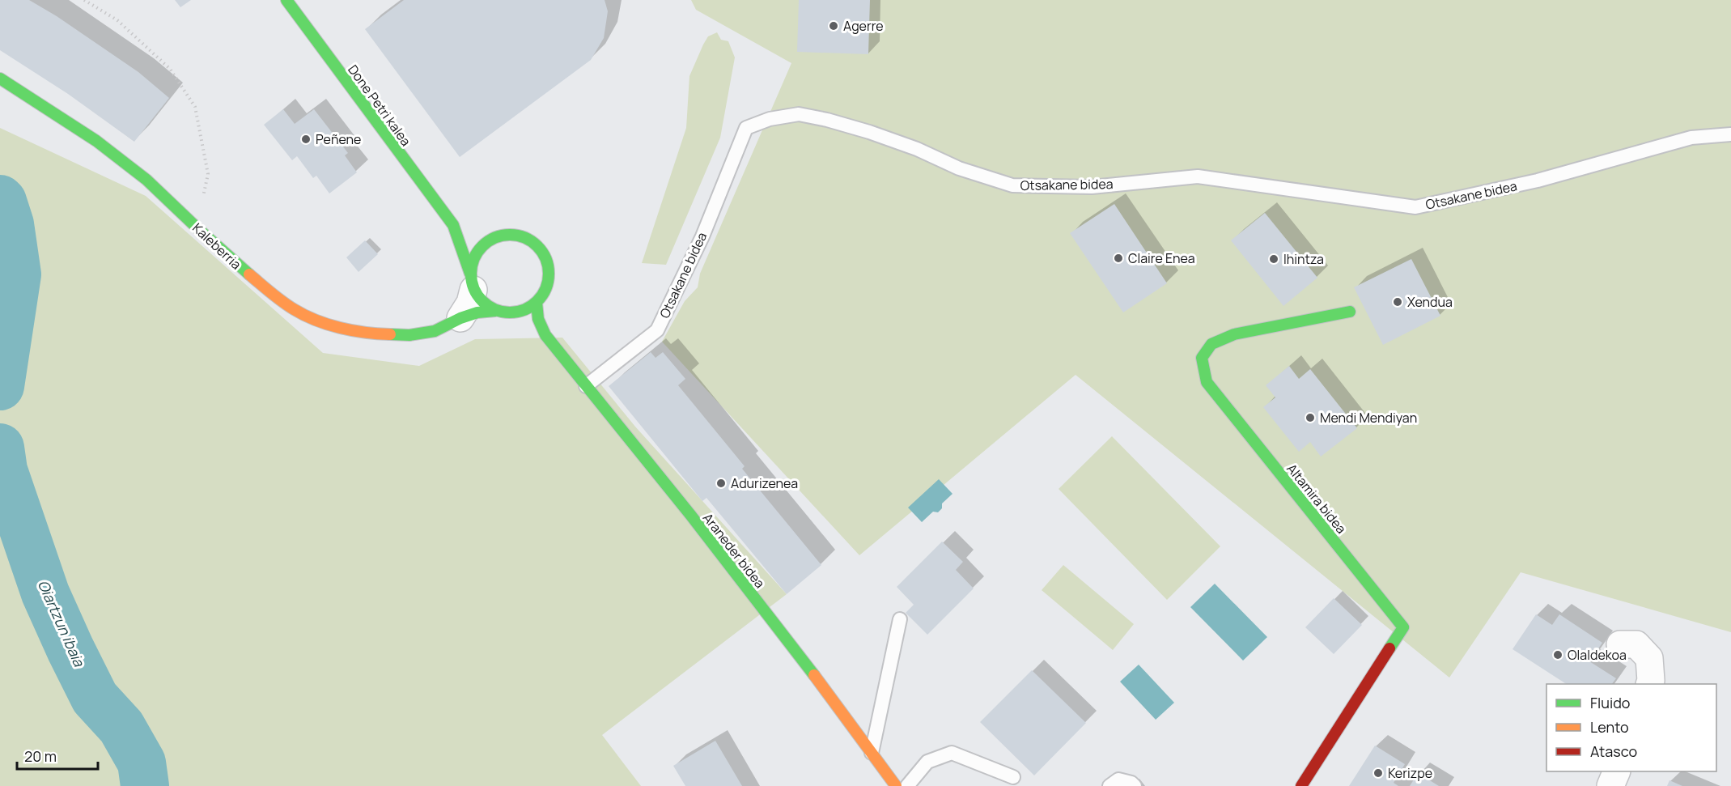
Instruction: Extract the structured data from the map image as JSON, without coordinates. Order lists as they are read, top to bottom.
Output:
{
  "streets": {
    "street": [
      "Done Petri kalea",
      "Kaleberria",
      "Altamira bidea",
      "Araneder bidea"
    ],
    "lane": ["Otsakane bidea"]
  },
  "crossings": [
    ["Done Petri kalea", "Kaleberria"],
    ["Done Petri kalea", "Araneder bidea"],
    ["Otsakane bidea", "Araneder bidea"],
    ["Kaleberria", "Araneder bidea"]
  ],
  "water": ["Oiartzun ibaia"],
  "places": [
    "Agerre",
    "Peñene",
    "Claire Enea",
    "Ihintza",
    "Xendua",
    "Mendi Mendiyan",
    "Adurizenea",
    "Olaldekoa",
    "Kerizpe"
  ],
  "legend": ["Fluido", "Lento", "Atasco"],
  "scale_bar": "20 m"
}
